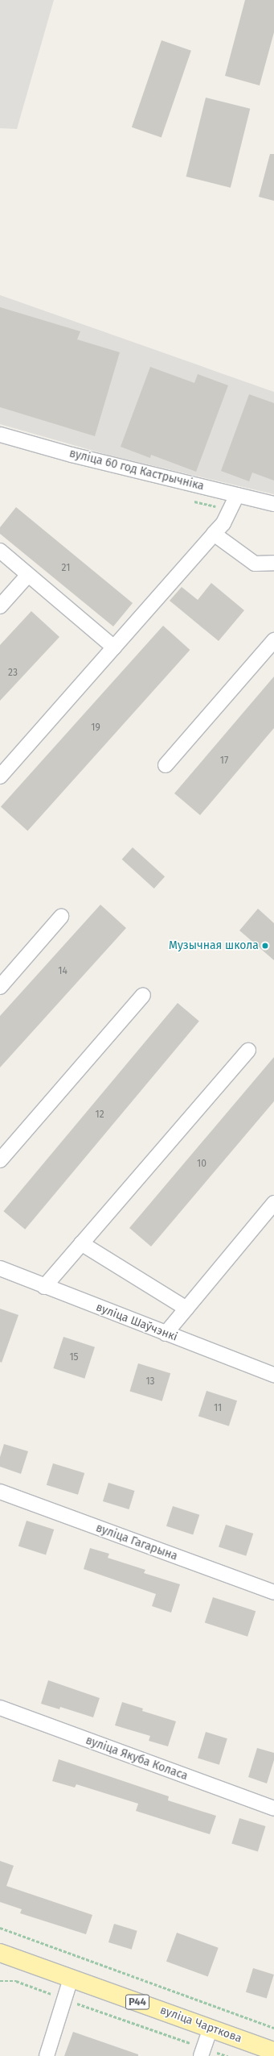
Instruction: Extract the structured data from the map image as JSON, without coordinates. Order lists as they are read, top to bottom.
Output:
{
  "streets": {
    "main road": ["Р44", "вуліца Чарткова"],
    "street": [
      "вуліца 60 год Кастрычніка",
      "вуліца Шаўчэнкі",
      "вуліца Гагарына",
      "вуліца Якуба Коласа"
    ]
  },
  "places": ["Музычная школа"],
  "house_numbers": [
    "21",
    "23",
    "19",
    "17",
    "14",
    "12",
    "10",
    "15",
    "13",
    "11"
  ]
}
